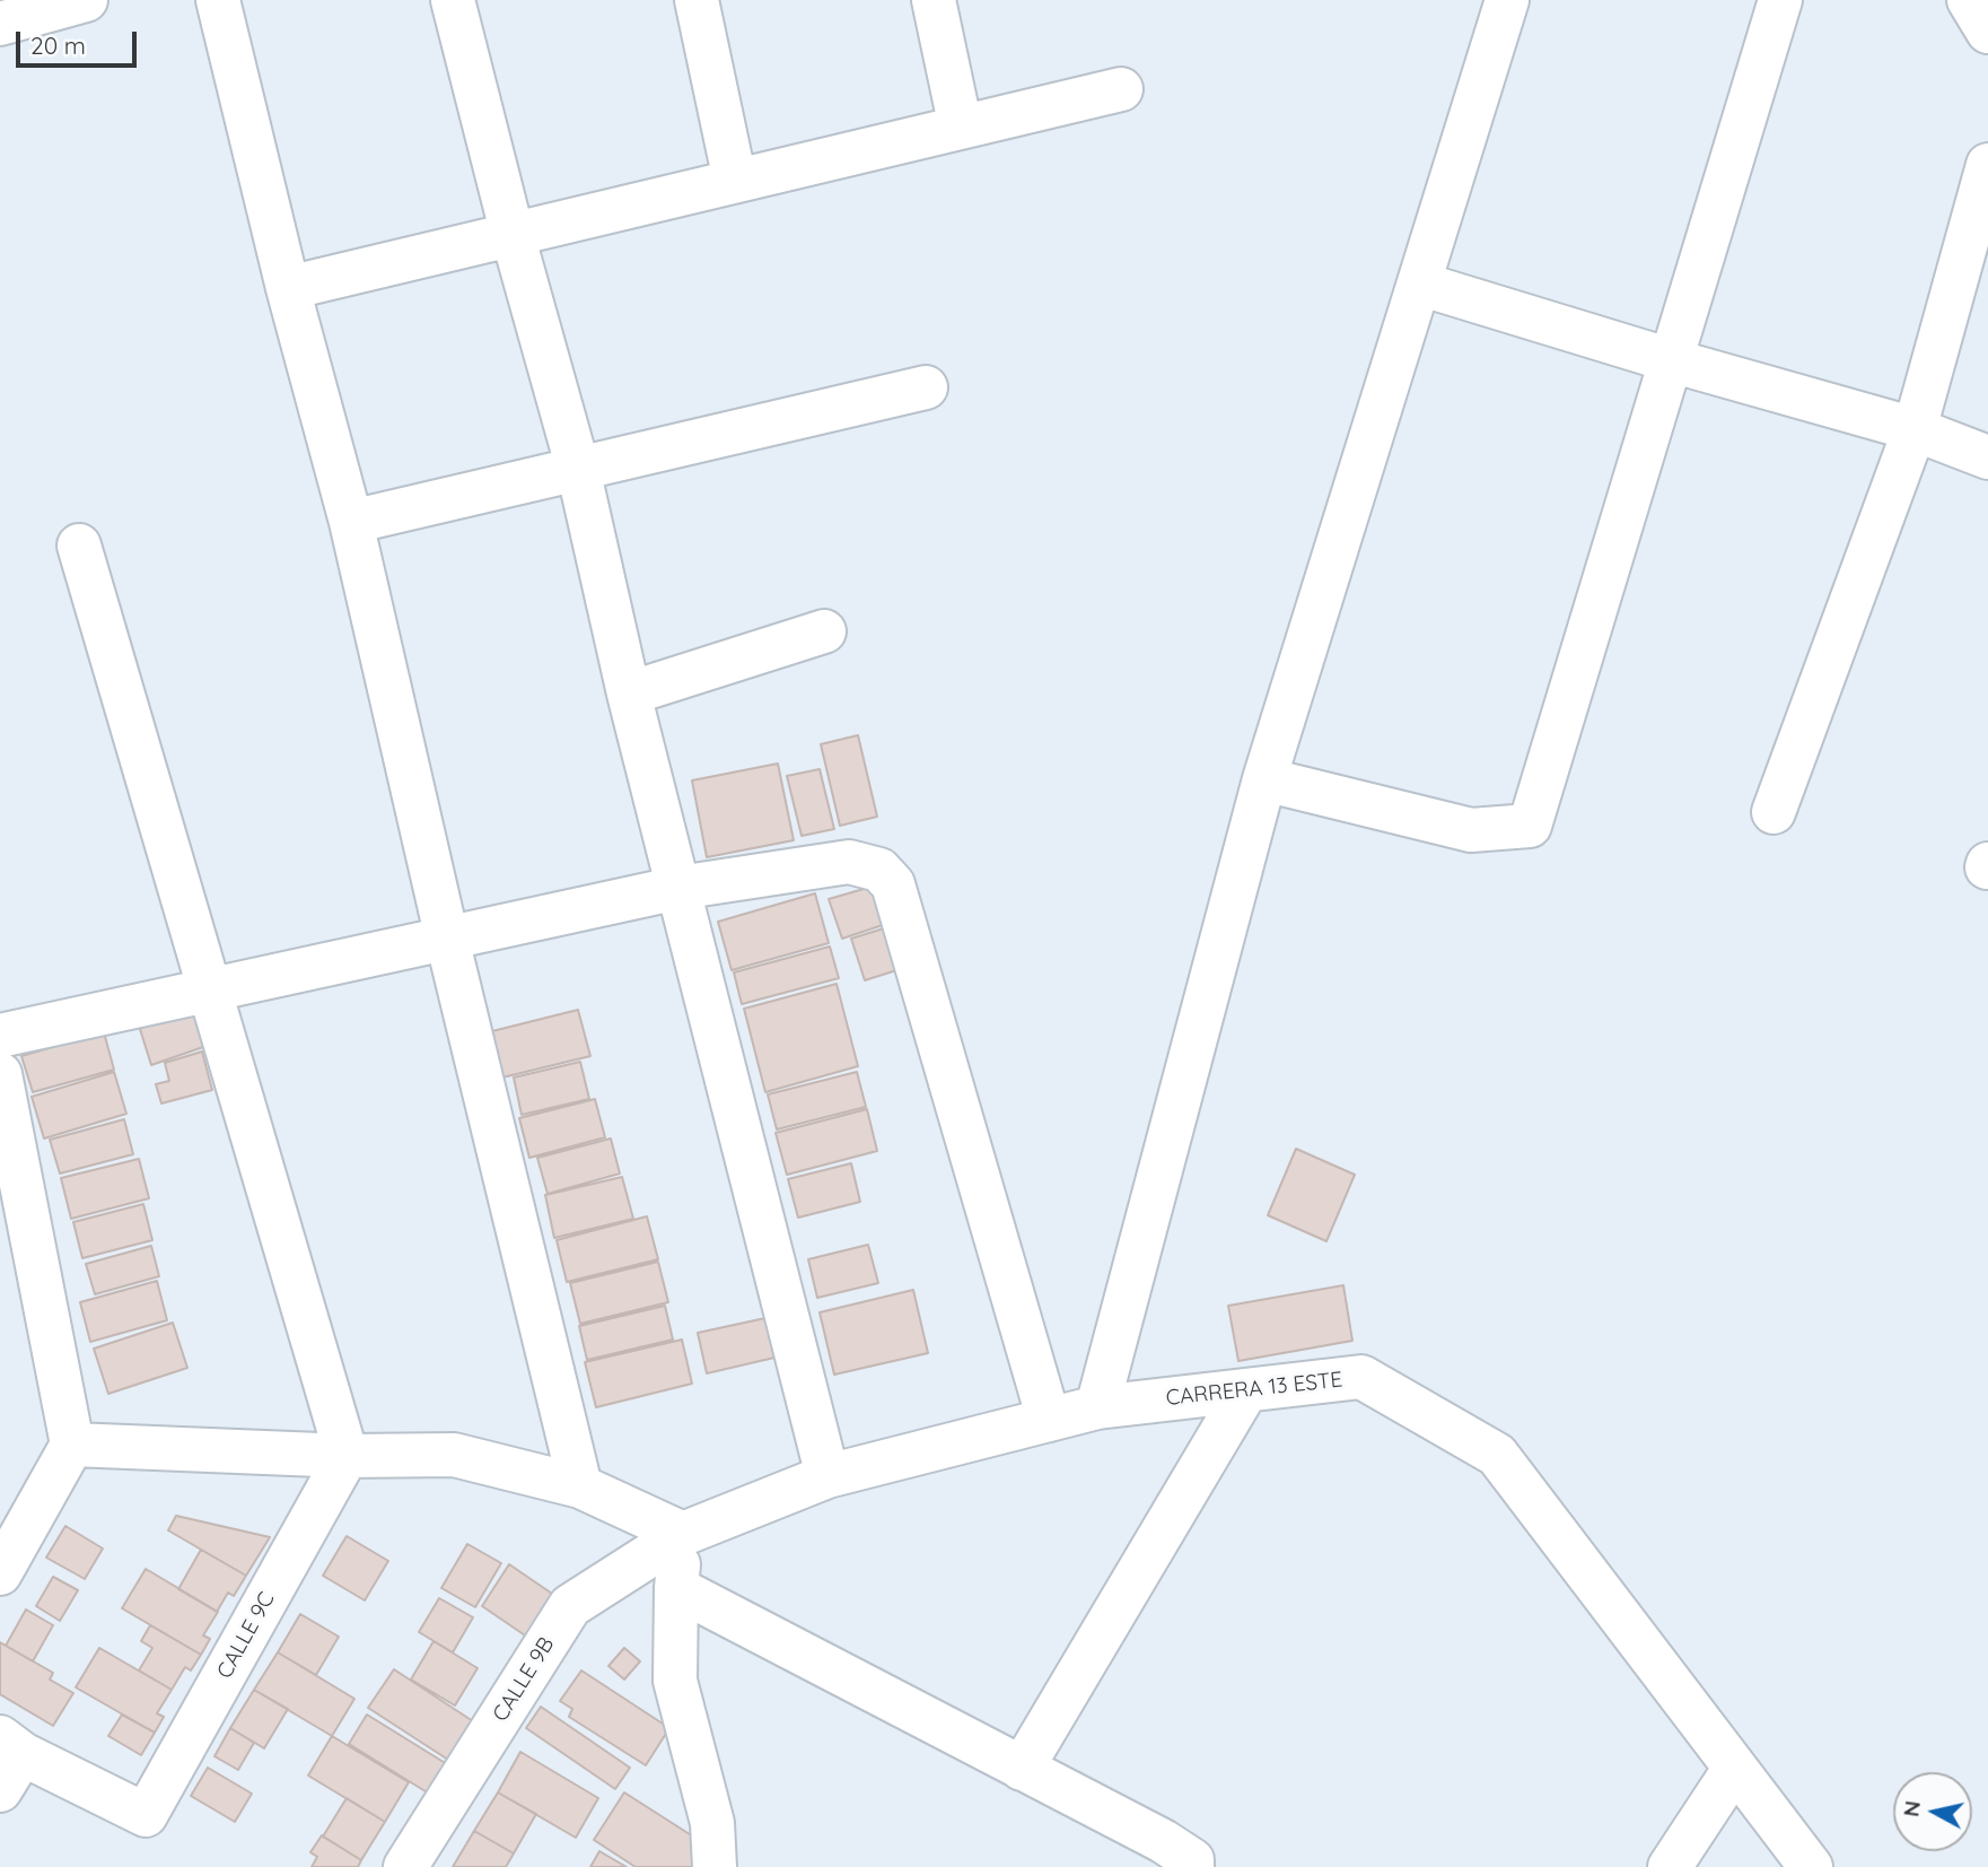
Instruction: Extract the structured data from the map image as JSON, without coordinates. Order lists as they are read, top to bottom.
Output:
{
  "streets": {
    "street": ["CARRERA 13 ESTE", "CALLE 9C", "CALLE 9B"]
  },
  "crossings": [
    ["CARRERA 13 ESTE", "CALLE 9B"]
  ],
  "scale_bar": "20 m",
  "north": "left"
}
